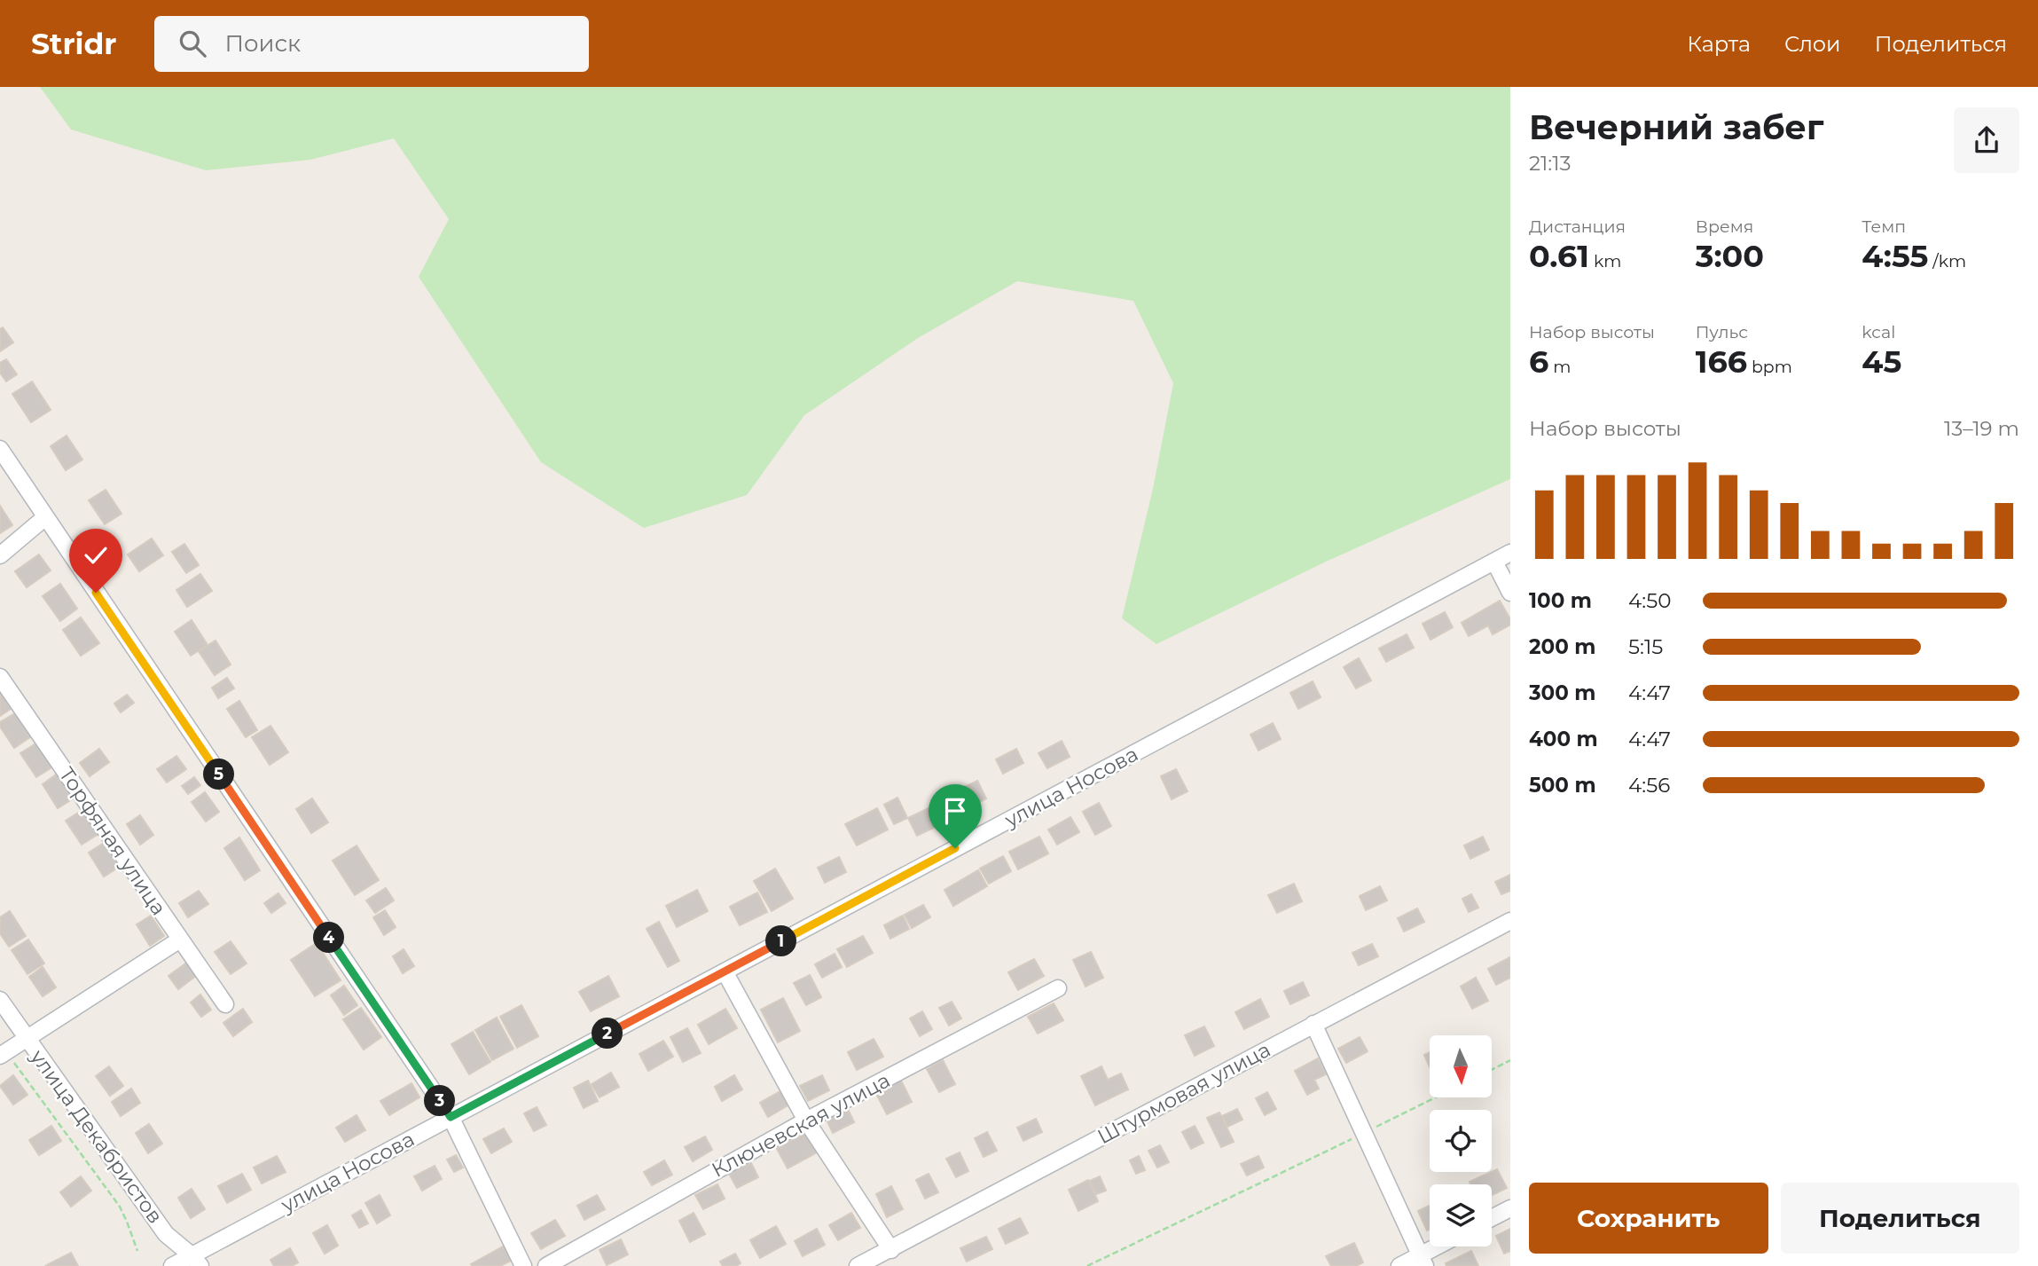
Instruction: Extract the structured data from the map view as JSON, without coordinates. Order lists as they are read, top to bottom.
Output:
{
  "streets": {
    "street": [
      "улица Носова",
      "Торфяная улица",
      "Штурмовая улица",
      "Ключевская улица",
      "улица Декабристов"
    ]
  },
  "crossings": [
    ["улица Носова", "улица Декабристов"]
  ],
  "north": "bottom",
  "page": {
    "header": "Stridr",
    "search": "Поиск",
    "nav": ["Карта", "Слои", "Поделиться"],
    "heading": ["Вечерний забег", "21:13"],
    "stats": [
      ["Дистанция", "0.61 km"],
      ["Время", "3:00"],
      ["Темп", "4:55 /km"],
      ["Набор высоты", "6 m"],
      ["Пульс", "166 bpm"],
      ["kcal", "45"]
    ],
    "chart": ["Набор высоты", "13–19 m"],
    "list": [
      {
        "name": "100 m",
        "note": "4:50"
      },
      {
        "name": "200 m",
        "note": "5:15"
      },
      {
        "name": "300 m",
        "note": "4:47"
      },
      {
        "name": "400 m",
        "note": "4:47"
      },
      {
        "name": "500 m",
        "note": "4:56"
      }
    ],
    "pins": [
      "5",
      "4",
      "1",
      "2",
      "3"
    ],
    "buttons": ["Сохранить", "Поделиться"]
  }
}
